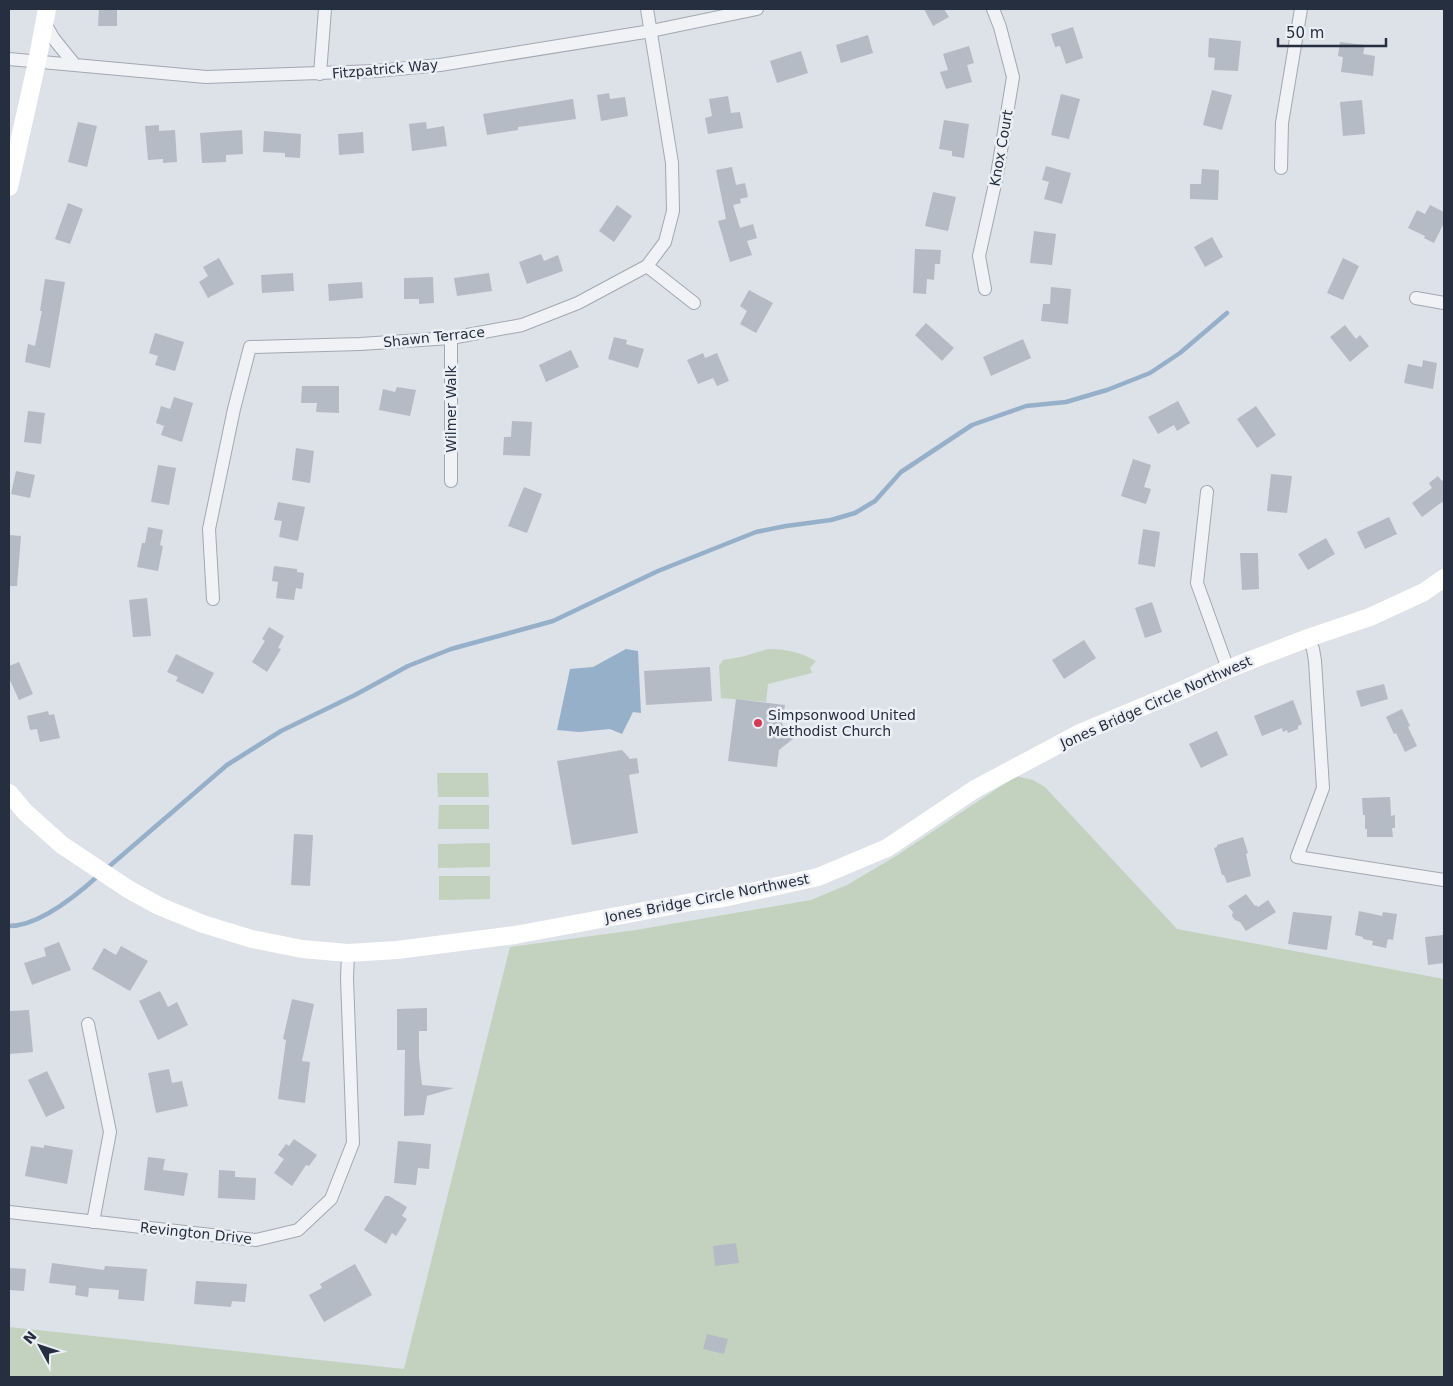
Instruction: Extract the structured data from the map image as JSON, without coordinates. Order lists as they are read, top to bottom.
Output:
{
  "streets": {
    "street": [
      "Fitzpatrick Way",
      "Knox Court",
      "Shawn Terrace",
      "Wilmer Walk",
      "Jones Bridge Circle Northwest",
      "Revington Drive"
    ]
  },
  "crossings": [
    ["Fitzpatrick Way", "Shawn Terrace"],
    ["Shawn Terrace", "Wilmer Walk"],
    ["Jones Bridge Circle Northwest", "Revington Drive"]
  ],
  "places": ["Simpsonwood United Methodist Church"],
  "scale_bar": "50 m",
  "north": "top left"
}
